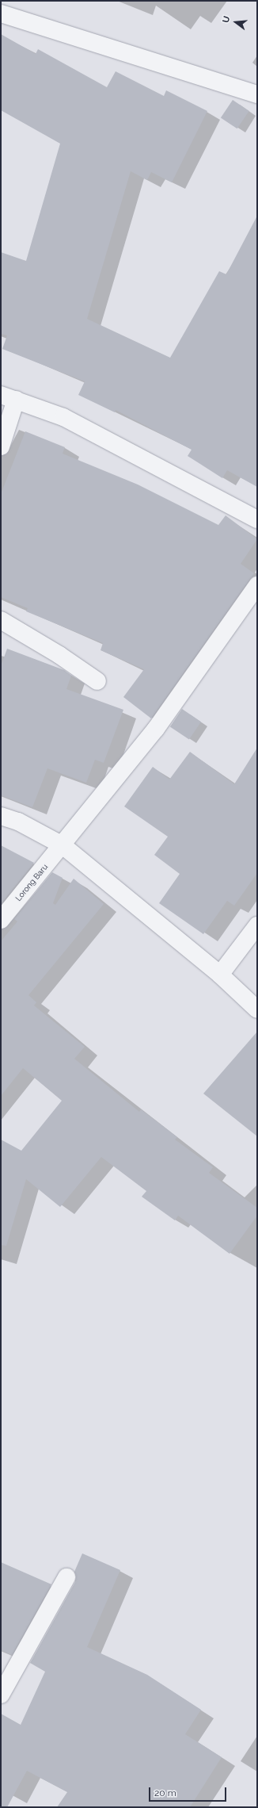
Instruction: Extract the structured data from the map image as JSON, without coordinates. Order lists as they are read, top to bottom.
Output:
{
  "streets": {
    "street": ["Lorong Baru"]
  },
  "scale_bar": "20 m",
  "north": "left"
}
